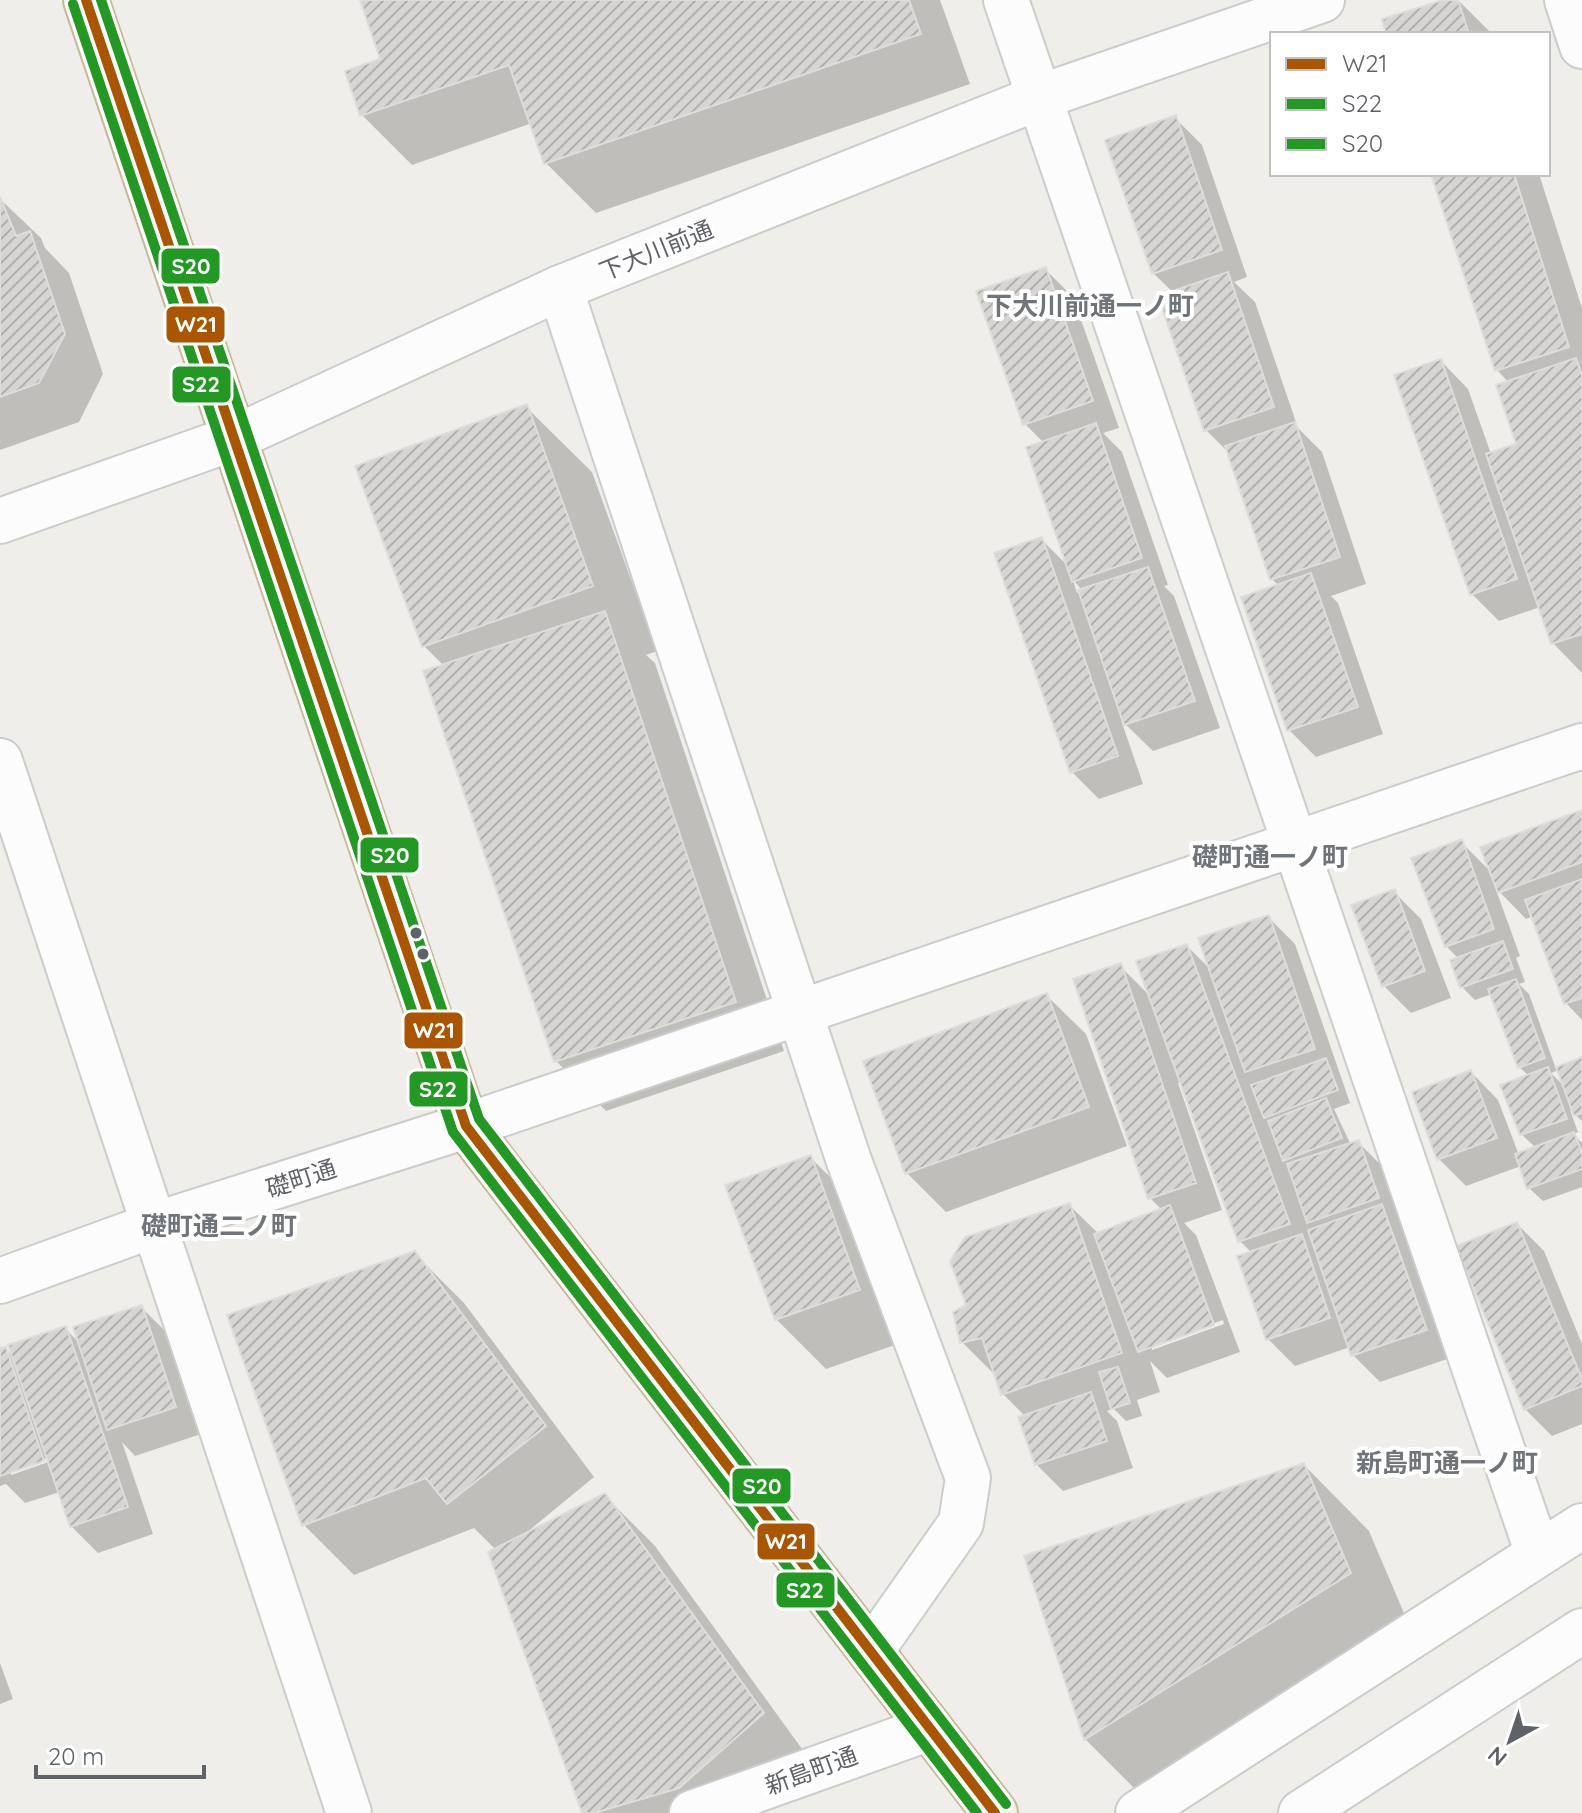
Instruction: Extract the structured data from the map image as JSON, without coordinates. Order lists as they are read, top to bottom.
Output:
{
  "streets": {
    "street": ["下大川前通", "礎町通", "新島町通"]
  },
  "districts": [
    "下大川前通一ノ町",
    "礎町通一ノ町",
    "礎町通二ノ町",
    "新島町通一ノ町"
  ],
  "lines": ["transit line W21", "transit line S20", "transit line S22"],
  "legend": ["W21", "S22", "S20"],
  "scale_bar": "20 m",
  "north": "bottom left"
}
